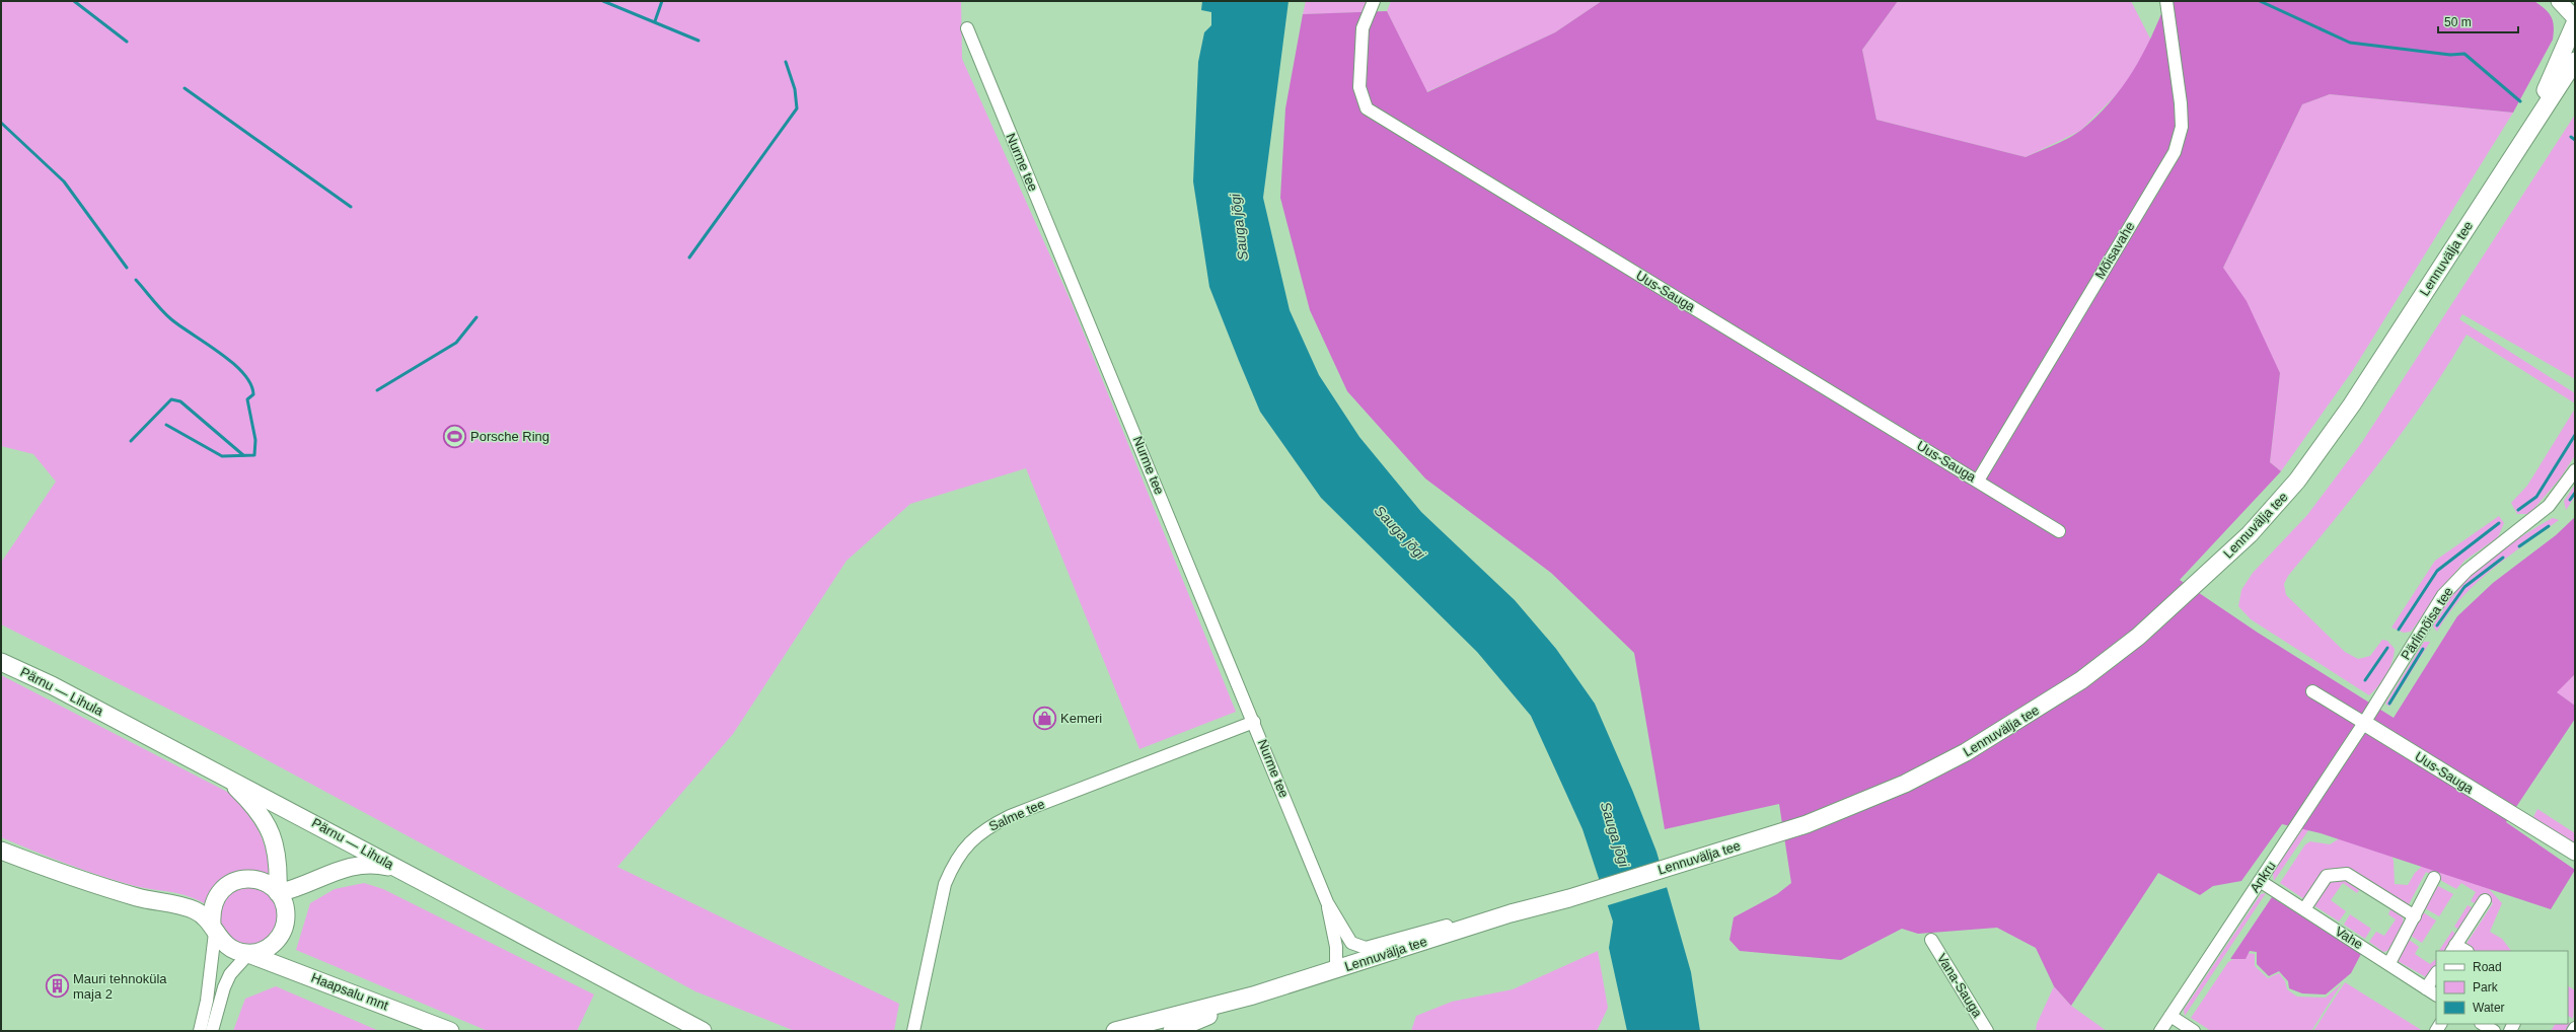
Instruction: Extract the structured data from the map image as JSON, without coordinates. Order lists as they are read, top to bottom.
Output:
{
  "streets": {
    "main road": ["Lennuvälja tee", "Pärnu — Lihula", "Haapsalu mnt"],
    "street": [
      "Nurme tee",
      "Mõisavahe",
      "Uus-Sauga",
      "Pärlimõisa tee",
      "Salme tee",
      "Ankru",
      "Vahe",
      "Vana-Sauga"
    ]
  },
  "crossings": [
    ["Nurme tee", "Lennuvälja tee"],
    ["Nurme tee", "Salme tee"],
    ["Mõisavahe", "Uus-Sauga"],
    ["Uus-Sauga", "Pärlimõisa tee"],
    ["Uus-Sauga", "Ankru"],
    ["Pärlimõisa tee", "Ankru"],
    ["Ankru", "Vahe"]
  ],
  "water": ["Sauga jõgi"],
  "places": {
    "sports": ["Porsche Ring"],
    "shop": ["Kemeri"],
    "building": ["Mauri tehnoküla maja 2"]
  },
  "legend": ["Road", "Park", "Water"],
  "scale_bar": "50 m"
}
